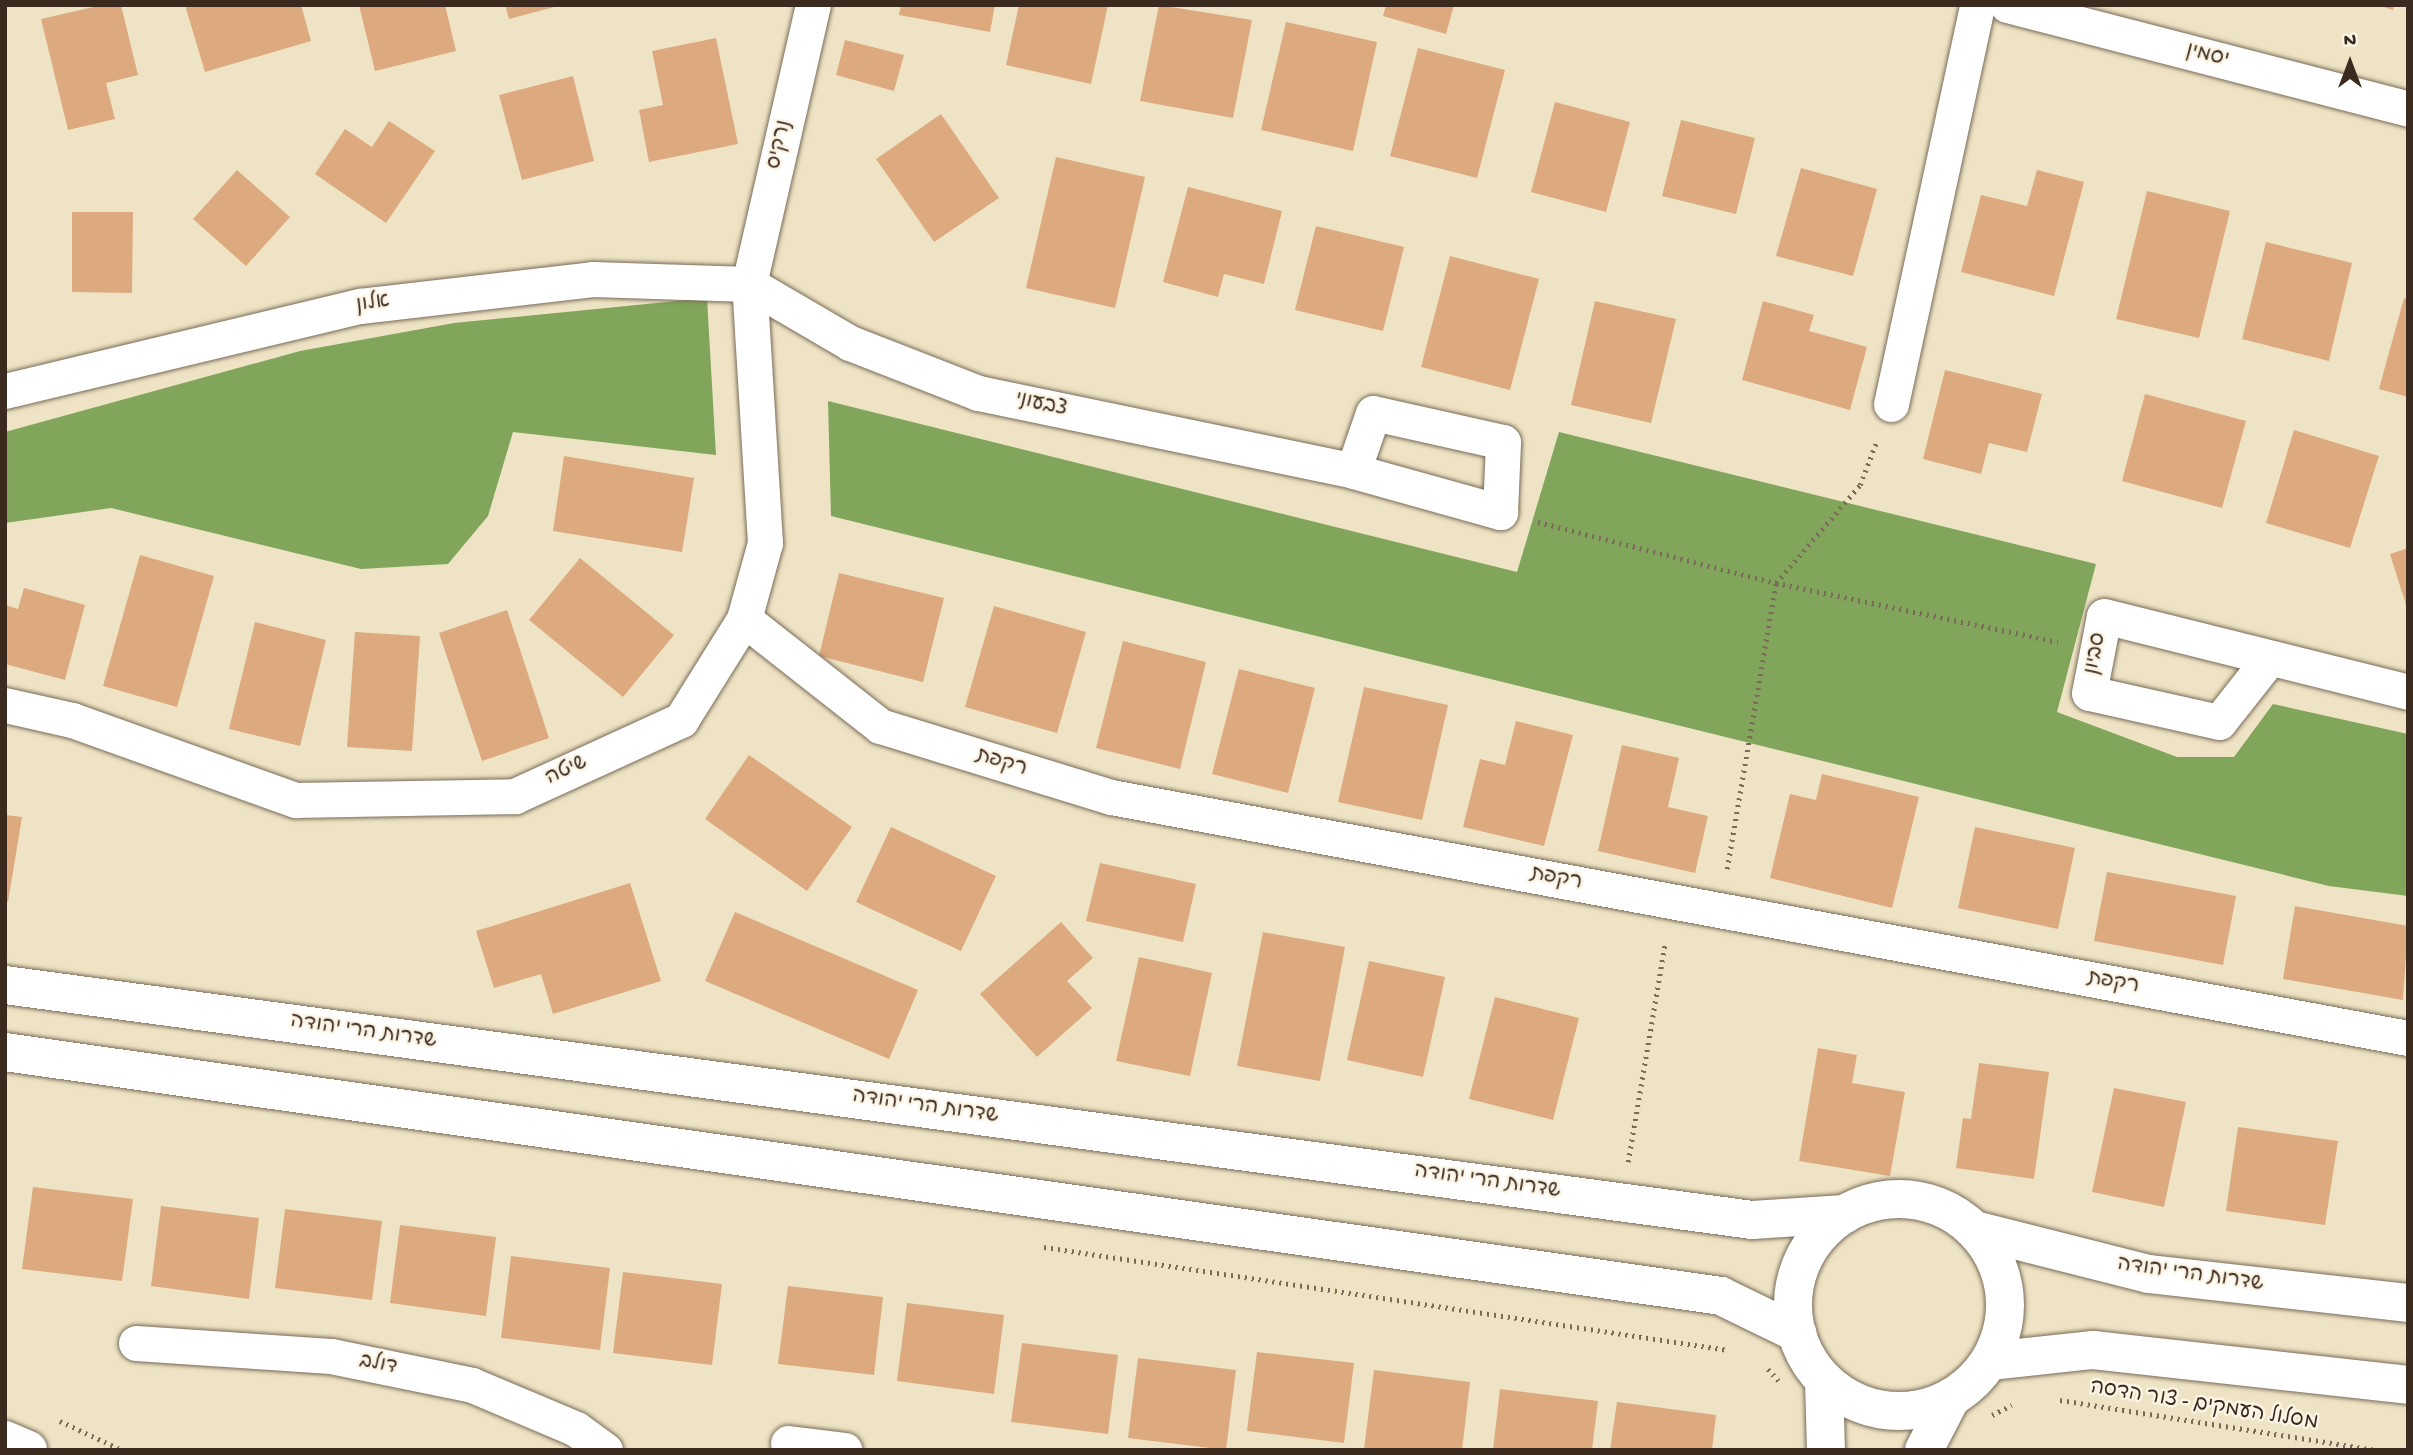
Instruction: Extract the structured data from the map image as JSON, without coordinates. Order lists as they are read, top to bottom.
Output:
{
  "streets": {
    "street": [
      "יסמין",
      "נרקיס",
      "אלון",
      "צבעוני",
      "סביון",
      "רקפת",
      "שיטה",
      "שדרות הרי יהודה",
      "דולב"
    ],
    "path": ["מסלול העמקים - צור הדסה"]
  },
  "crossings": [
    ["נרקיס", "אלון"],
    ["נרקיס", "צבעוני"],
    ["נרקיס", "שיטה"],
    ["אלון", "צבעוני"],
    ["אלון", "שיטה"],
    ["צבעוני", "שיטה"],
    ["רקפת", "שיטה"]
  ],
  "north": "top"
}
